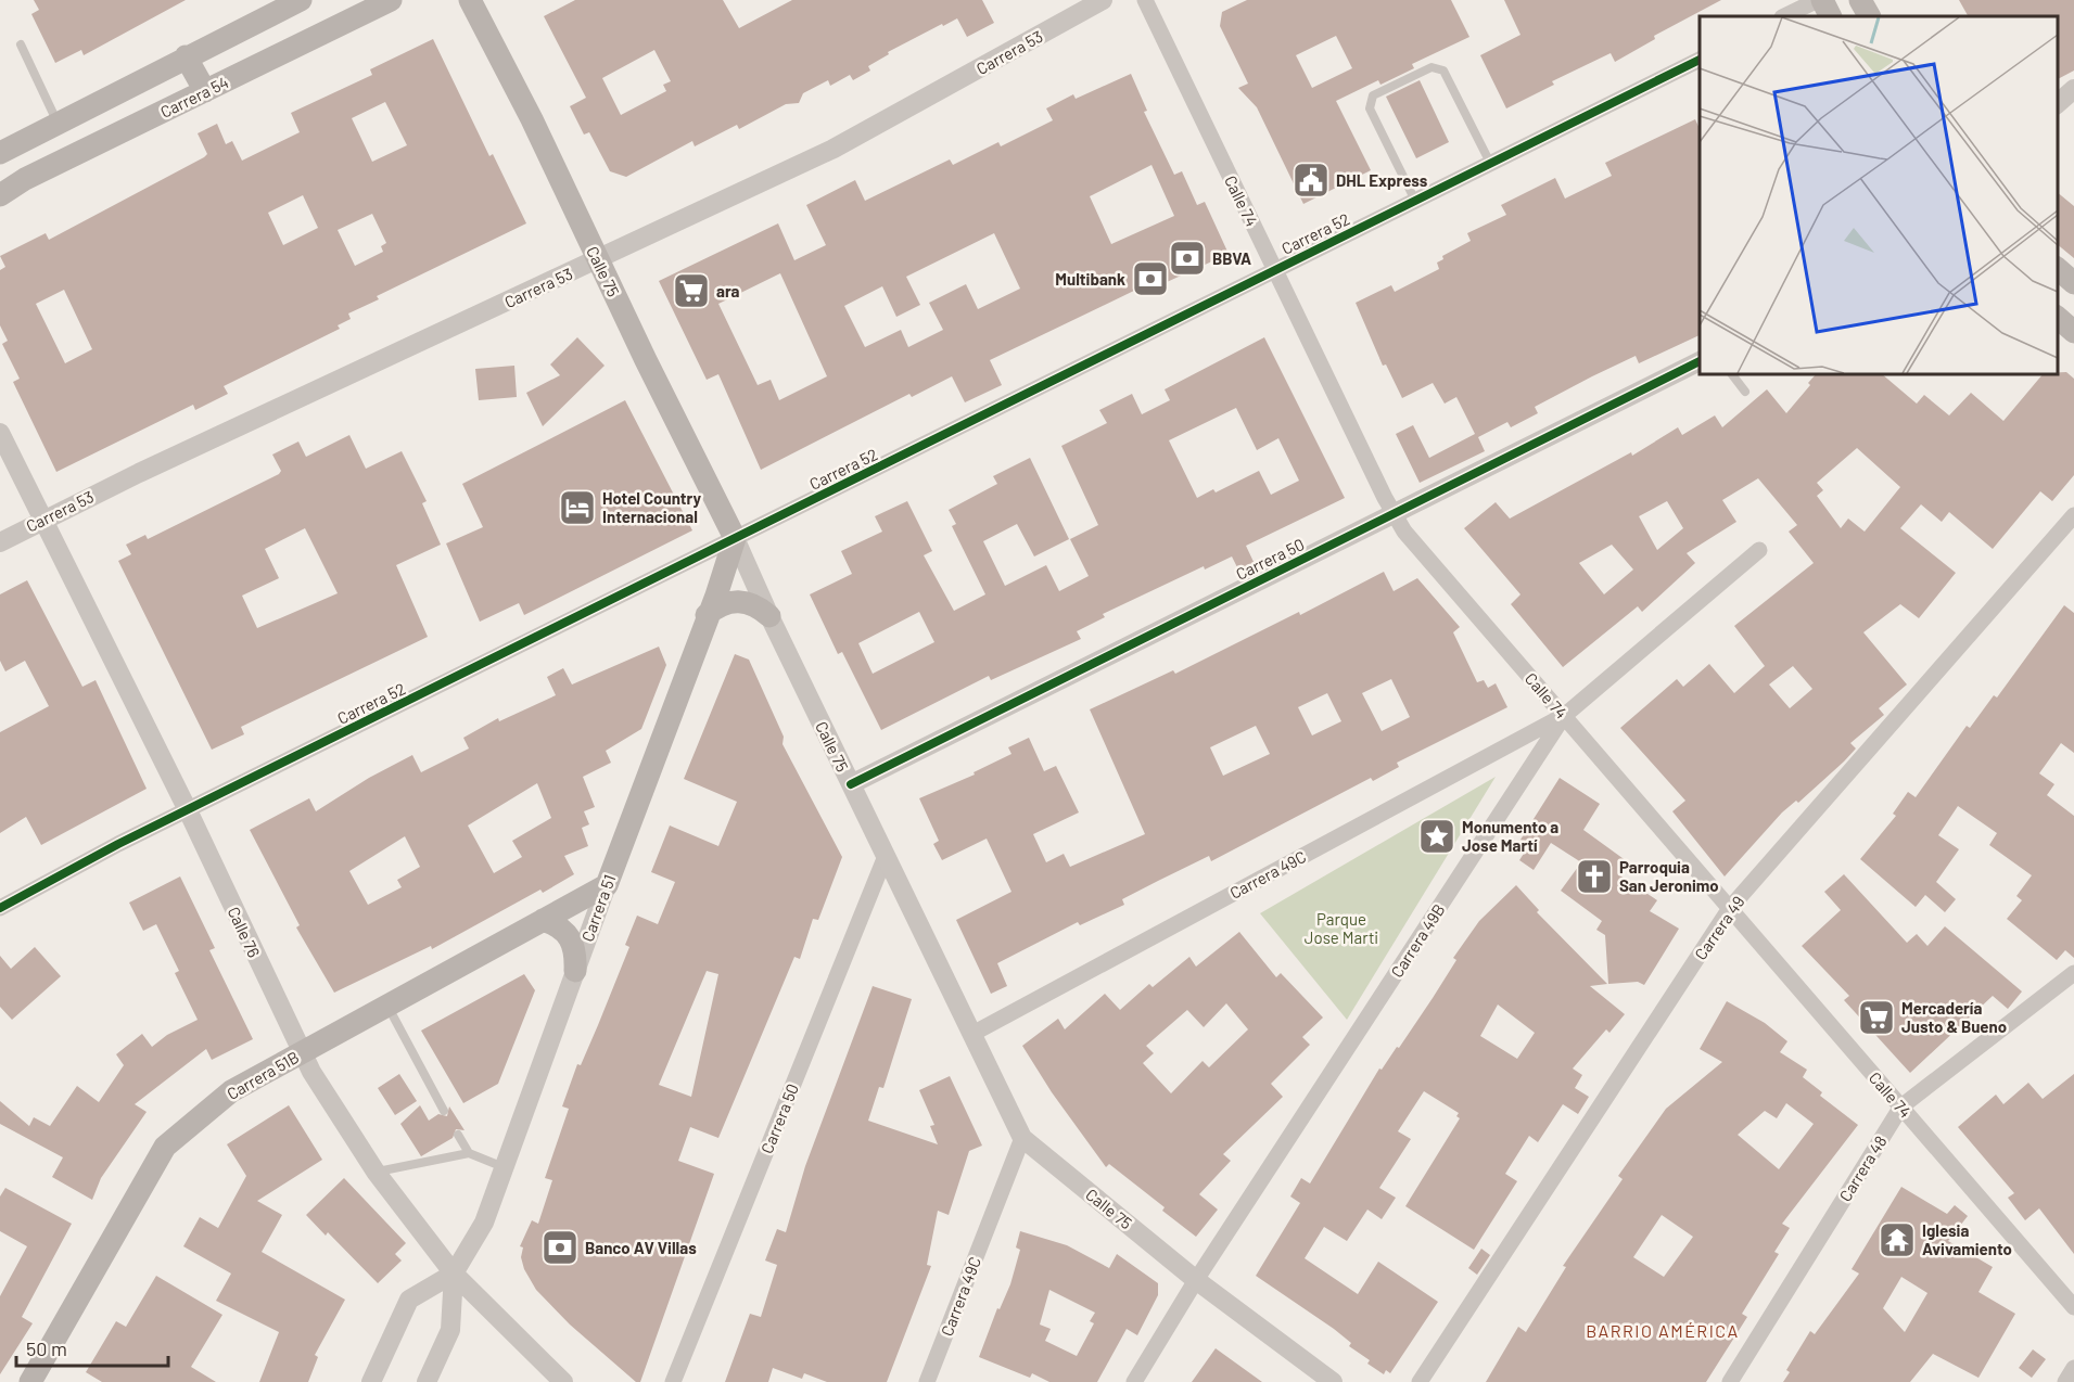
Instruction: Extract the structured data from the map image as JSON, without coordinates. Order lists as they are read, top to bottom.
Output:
{
  "streets": {
    "main road": [
      "Carrera 54",
      "Calle 75",
      "Carrera 51",
      "Carrera 51B"
    ],
    "street": [
      "Carrera 53",
      "Calle 74",
      "Carrera 52",
      "Carrera 50",
      "Carrera 49C",
      "Carrera 49",
      "Calle 76",
      "Carrera 49B",
      "Carrera 48"
    ]
  },
  "crossings": [
    ["Carrera 53", "Calle 75"],
    ["Carrera 53", "Calle 76"],
    ["Calle 74", "Carrera 52"],
    ["Calle 74", "Carrera 50"],
    ["Calle 74", "Carrera 49C"],
    ["Calle 74", "Carrera 49"],
    ["Calle 74", "Carrera 49B"],
    ["Calle 74", "Carrera 48"],
    ["Carrera 52", "Calle 75"],
    ["Carrera 52", "Carrera 51"],
    ["Carrera 52", "Calle 76"],
    ["Calle 75", "Carrera 50"],
    ["Calle 75", "Carrera 49C"],
    ["Calle 75", "Carrera 51"],
    ["Calle 75", "Carrera 49B"],
    ["Carrera 49C", "Carrera 49B"],
    ["Carrera 51", "Calle 76"],
    ["Carrera 51", "Carrera 51B"],
    ["Calle 76", "Carrera 51B"]
  ],
  "districts": ["BARRIO AMÉRICA"],
  "parks": ["Parque Jose Marti"],
  "places": {
    "public building": ["DHL Express"],
    "bank": ["BBVA", "Multibank", "Banco AV Villas"],
    "supermarket": ["ara", "Mercadería Justo & Bueno"],
    "hotel": ["Hotel Country Internacional"],
    "place": ["Monumento a Jose Martí"],
    "church": ["Parroquia San Jeronimo"],
    "temple": ["Iglesia Avivamiento"]
  },
  "scale_bar": "50 m"
}
